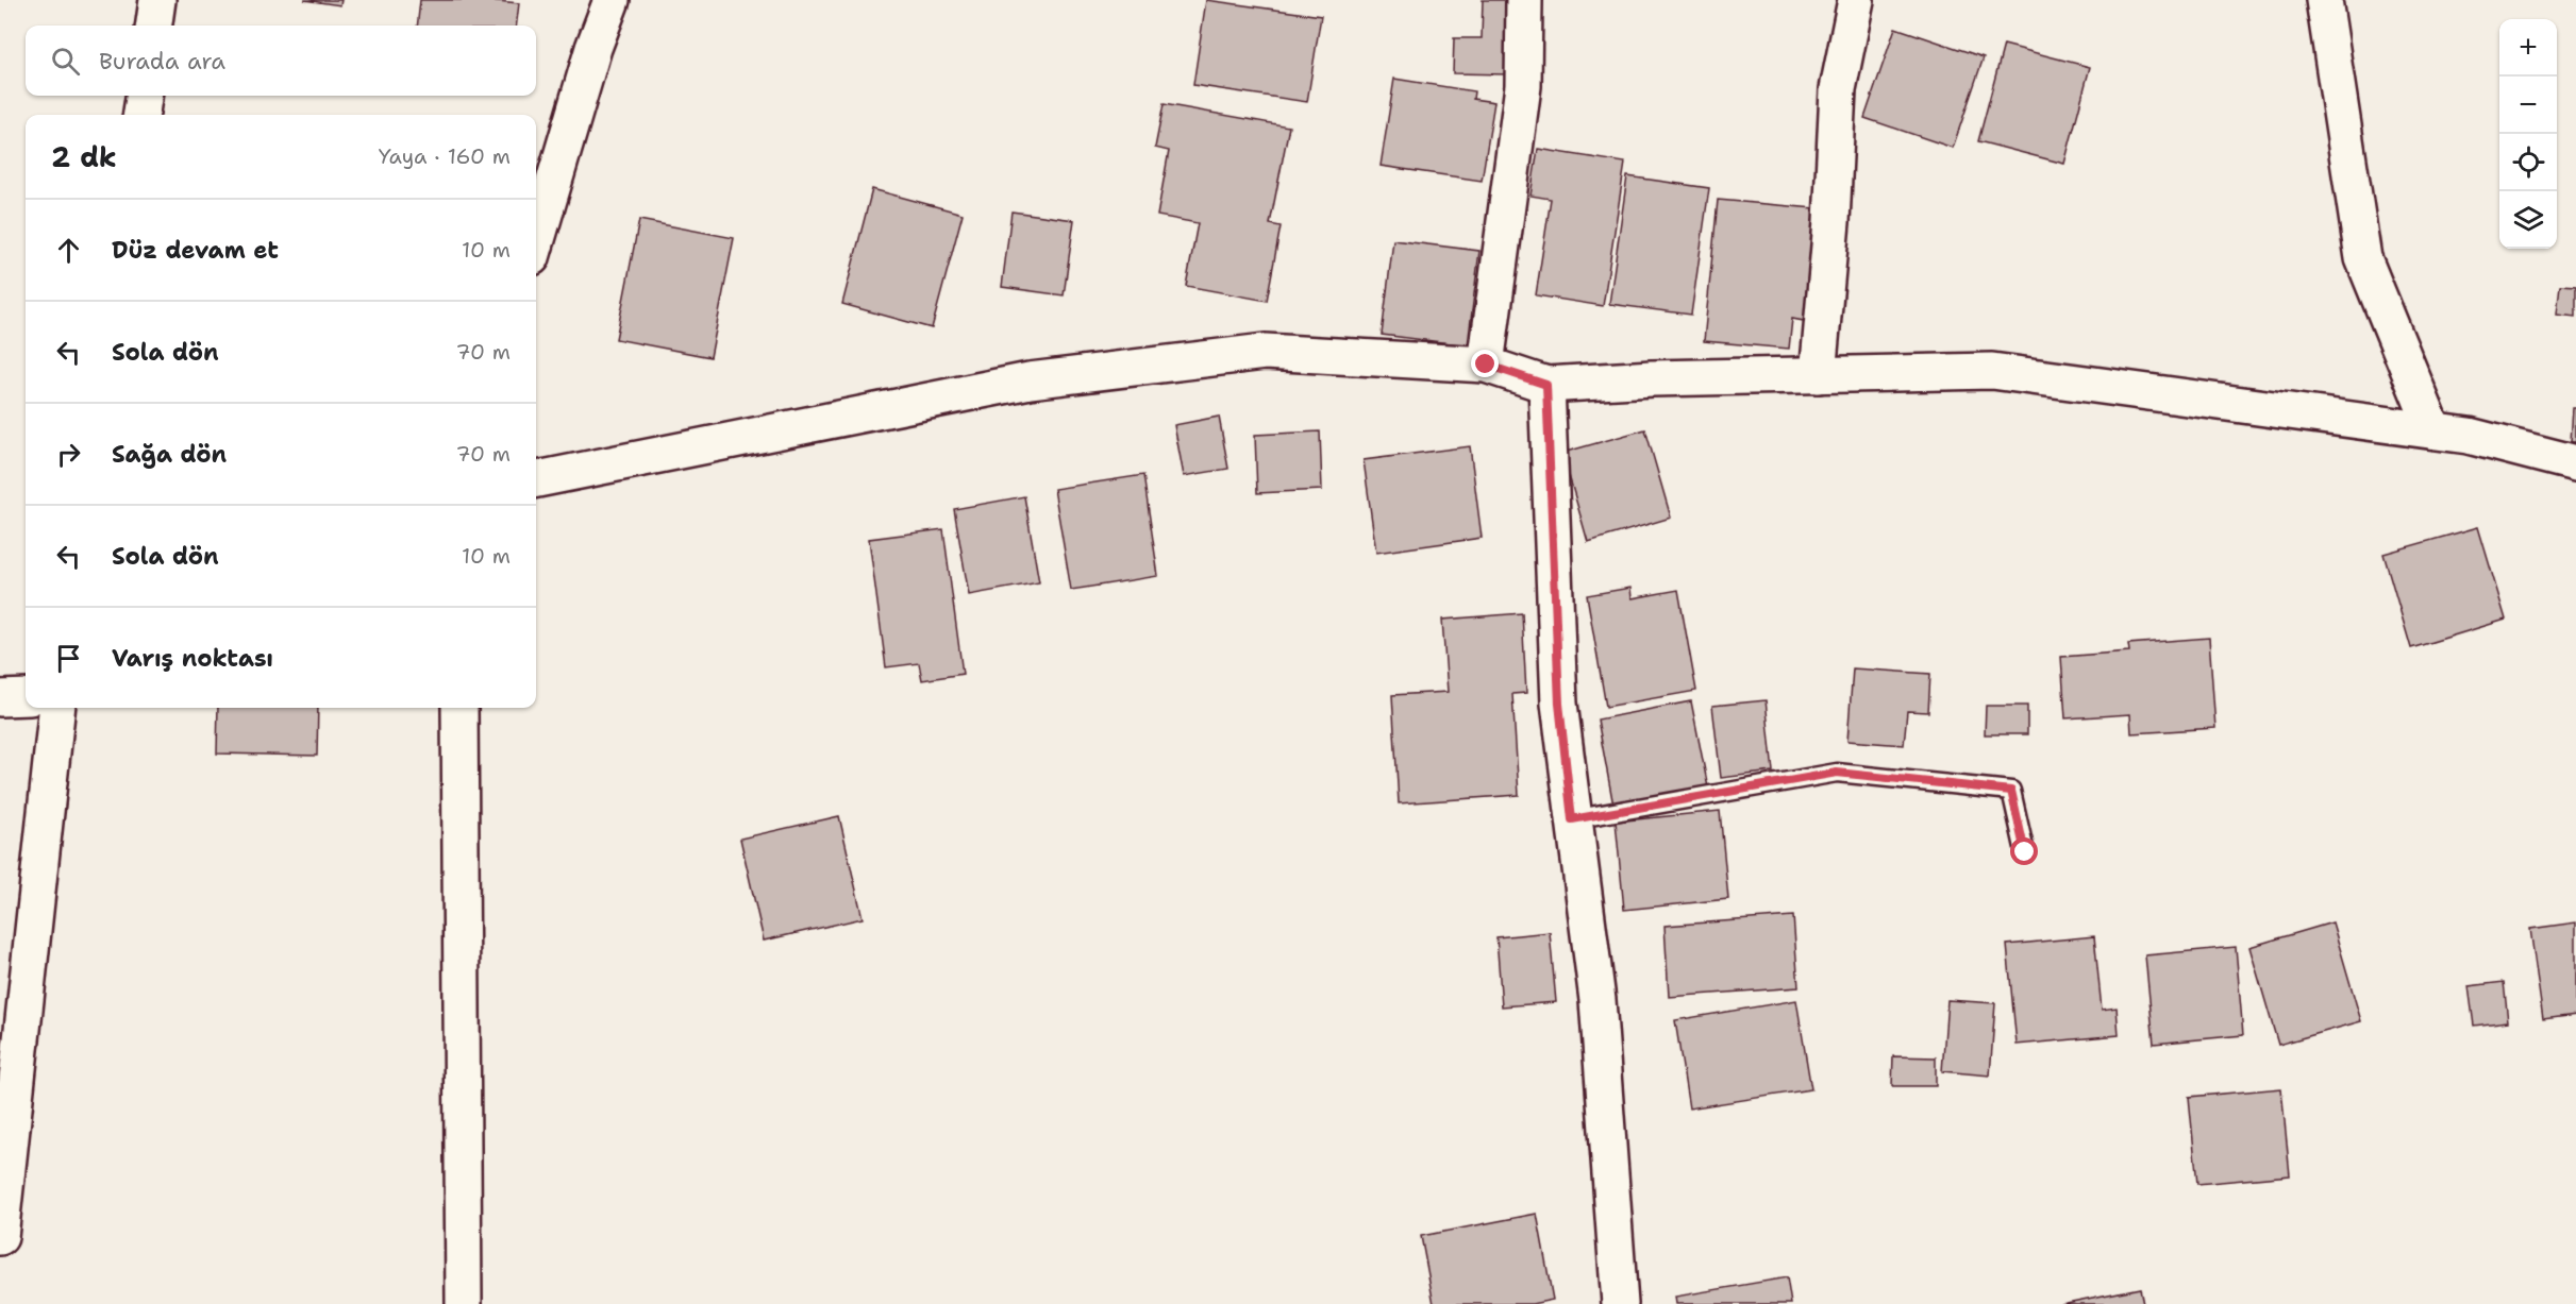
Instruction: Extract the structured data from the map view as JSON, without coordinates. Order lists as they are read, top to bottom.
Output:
{
  "page": {
    "map_buttons": ["+", "−"],
    "search": "Burada ara",
    "heading": ["2 dk", "Yaya · 160 m"],
    "list": [
      ["Düz devam et", "10 m"],
      ["Sola dön", "70 m"],
      ["Sağa dön", "70 m"],
      ["Sola dön", "10 m"],
      "Varış noktası"
    ]
  }
}
